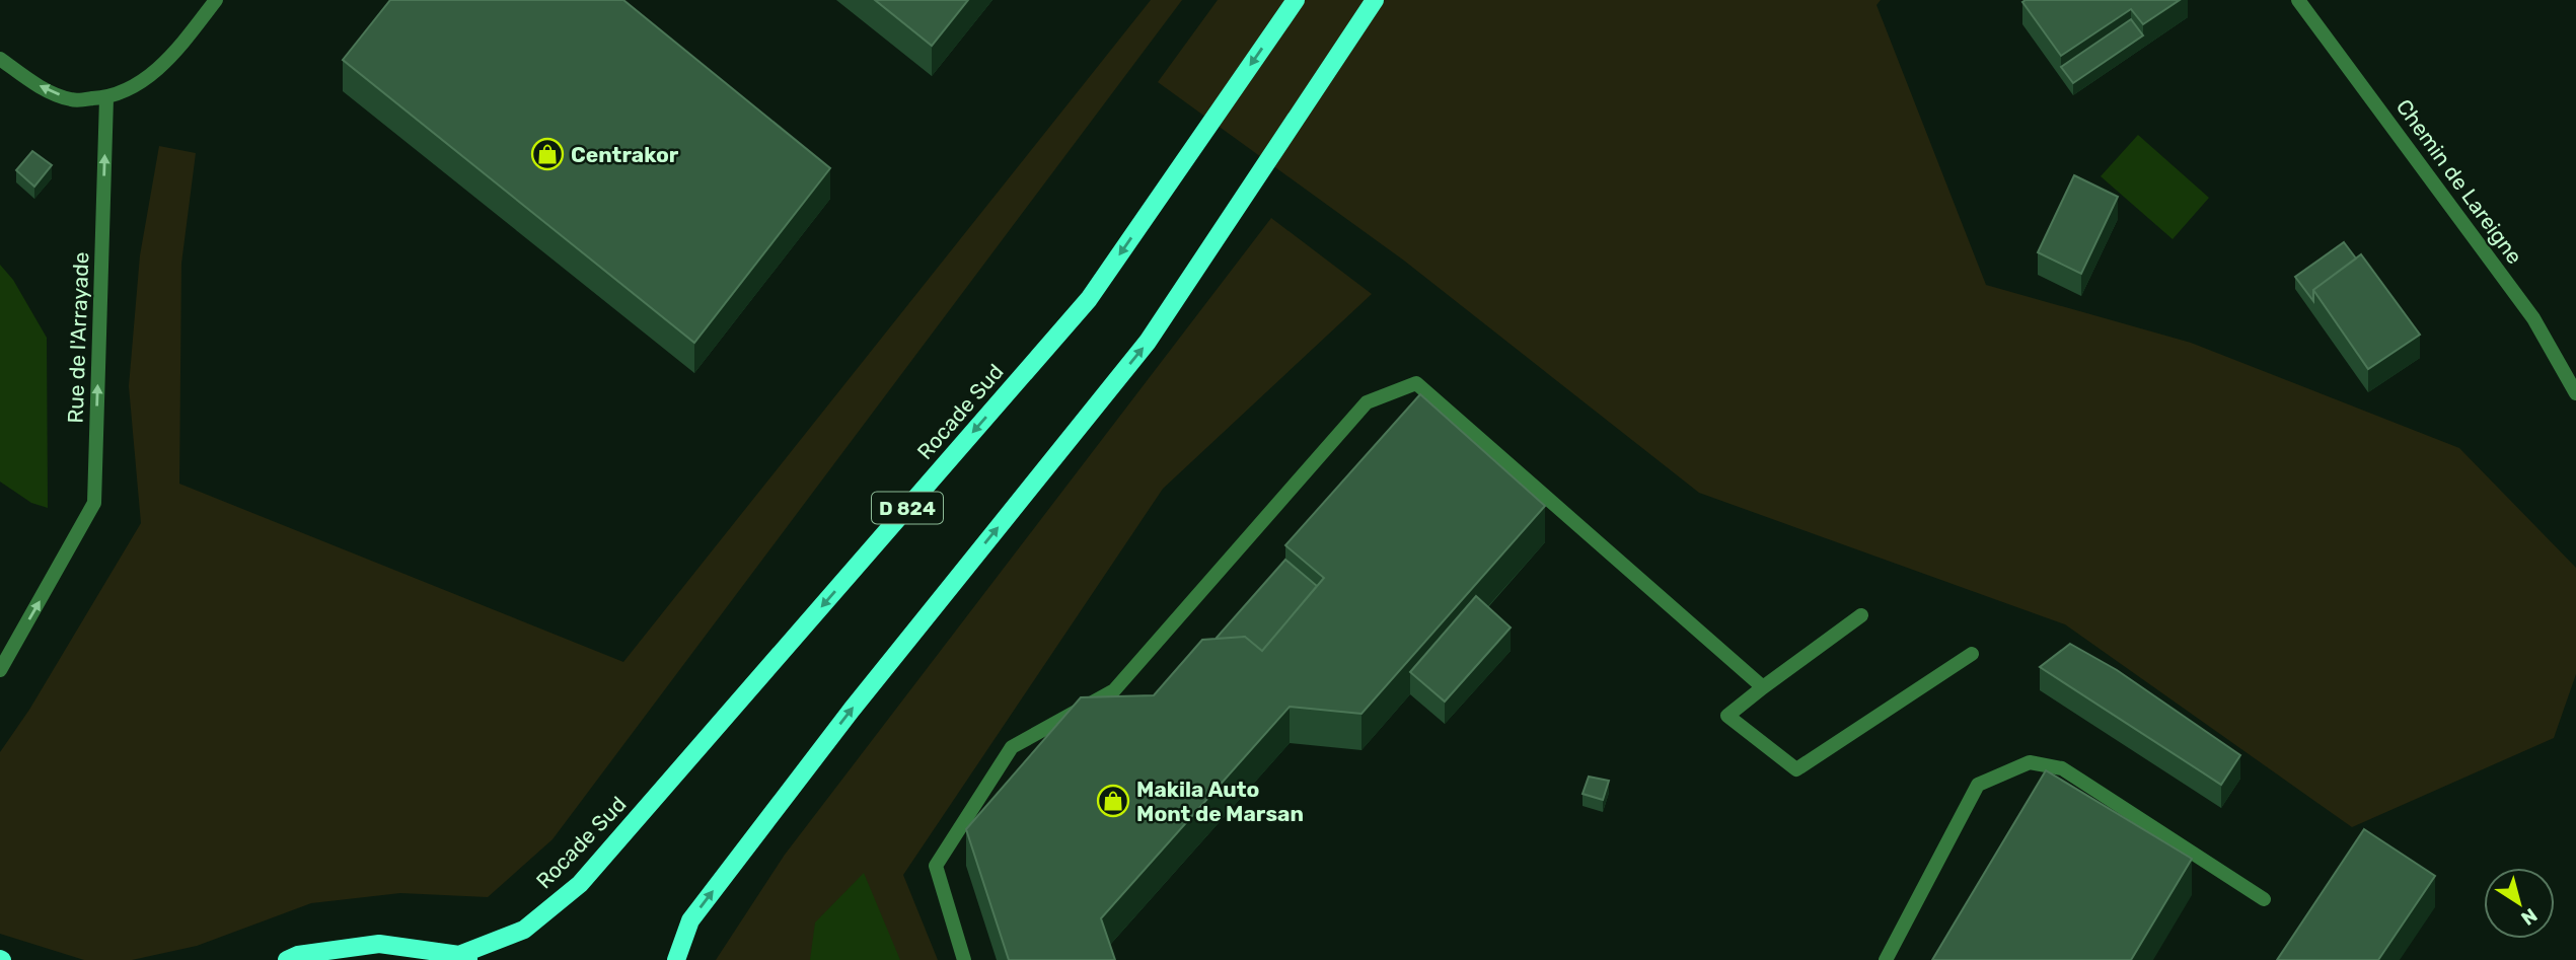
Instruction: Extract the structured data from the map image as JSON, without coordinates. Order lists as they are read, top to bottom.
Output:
{
  "streets": {
    "main road": ["Rocade Sud", "D 824"],
    "street": ["Chemin de Lareigne", "Rue de l'Arrayade"]
  },
  "one_way": ["Rue de l'Arrayade"],
  "places": {
    "shop": ["Centrakor", "Makila Auto Mont de Marsan"]
  },
  "north": "bottom right"
}
